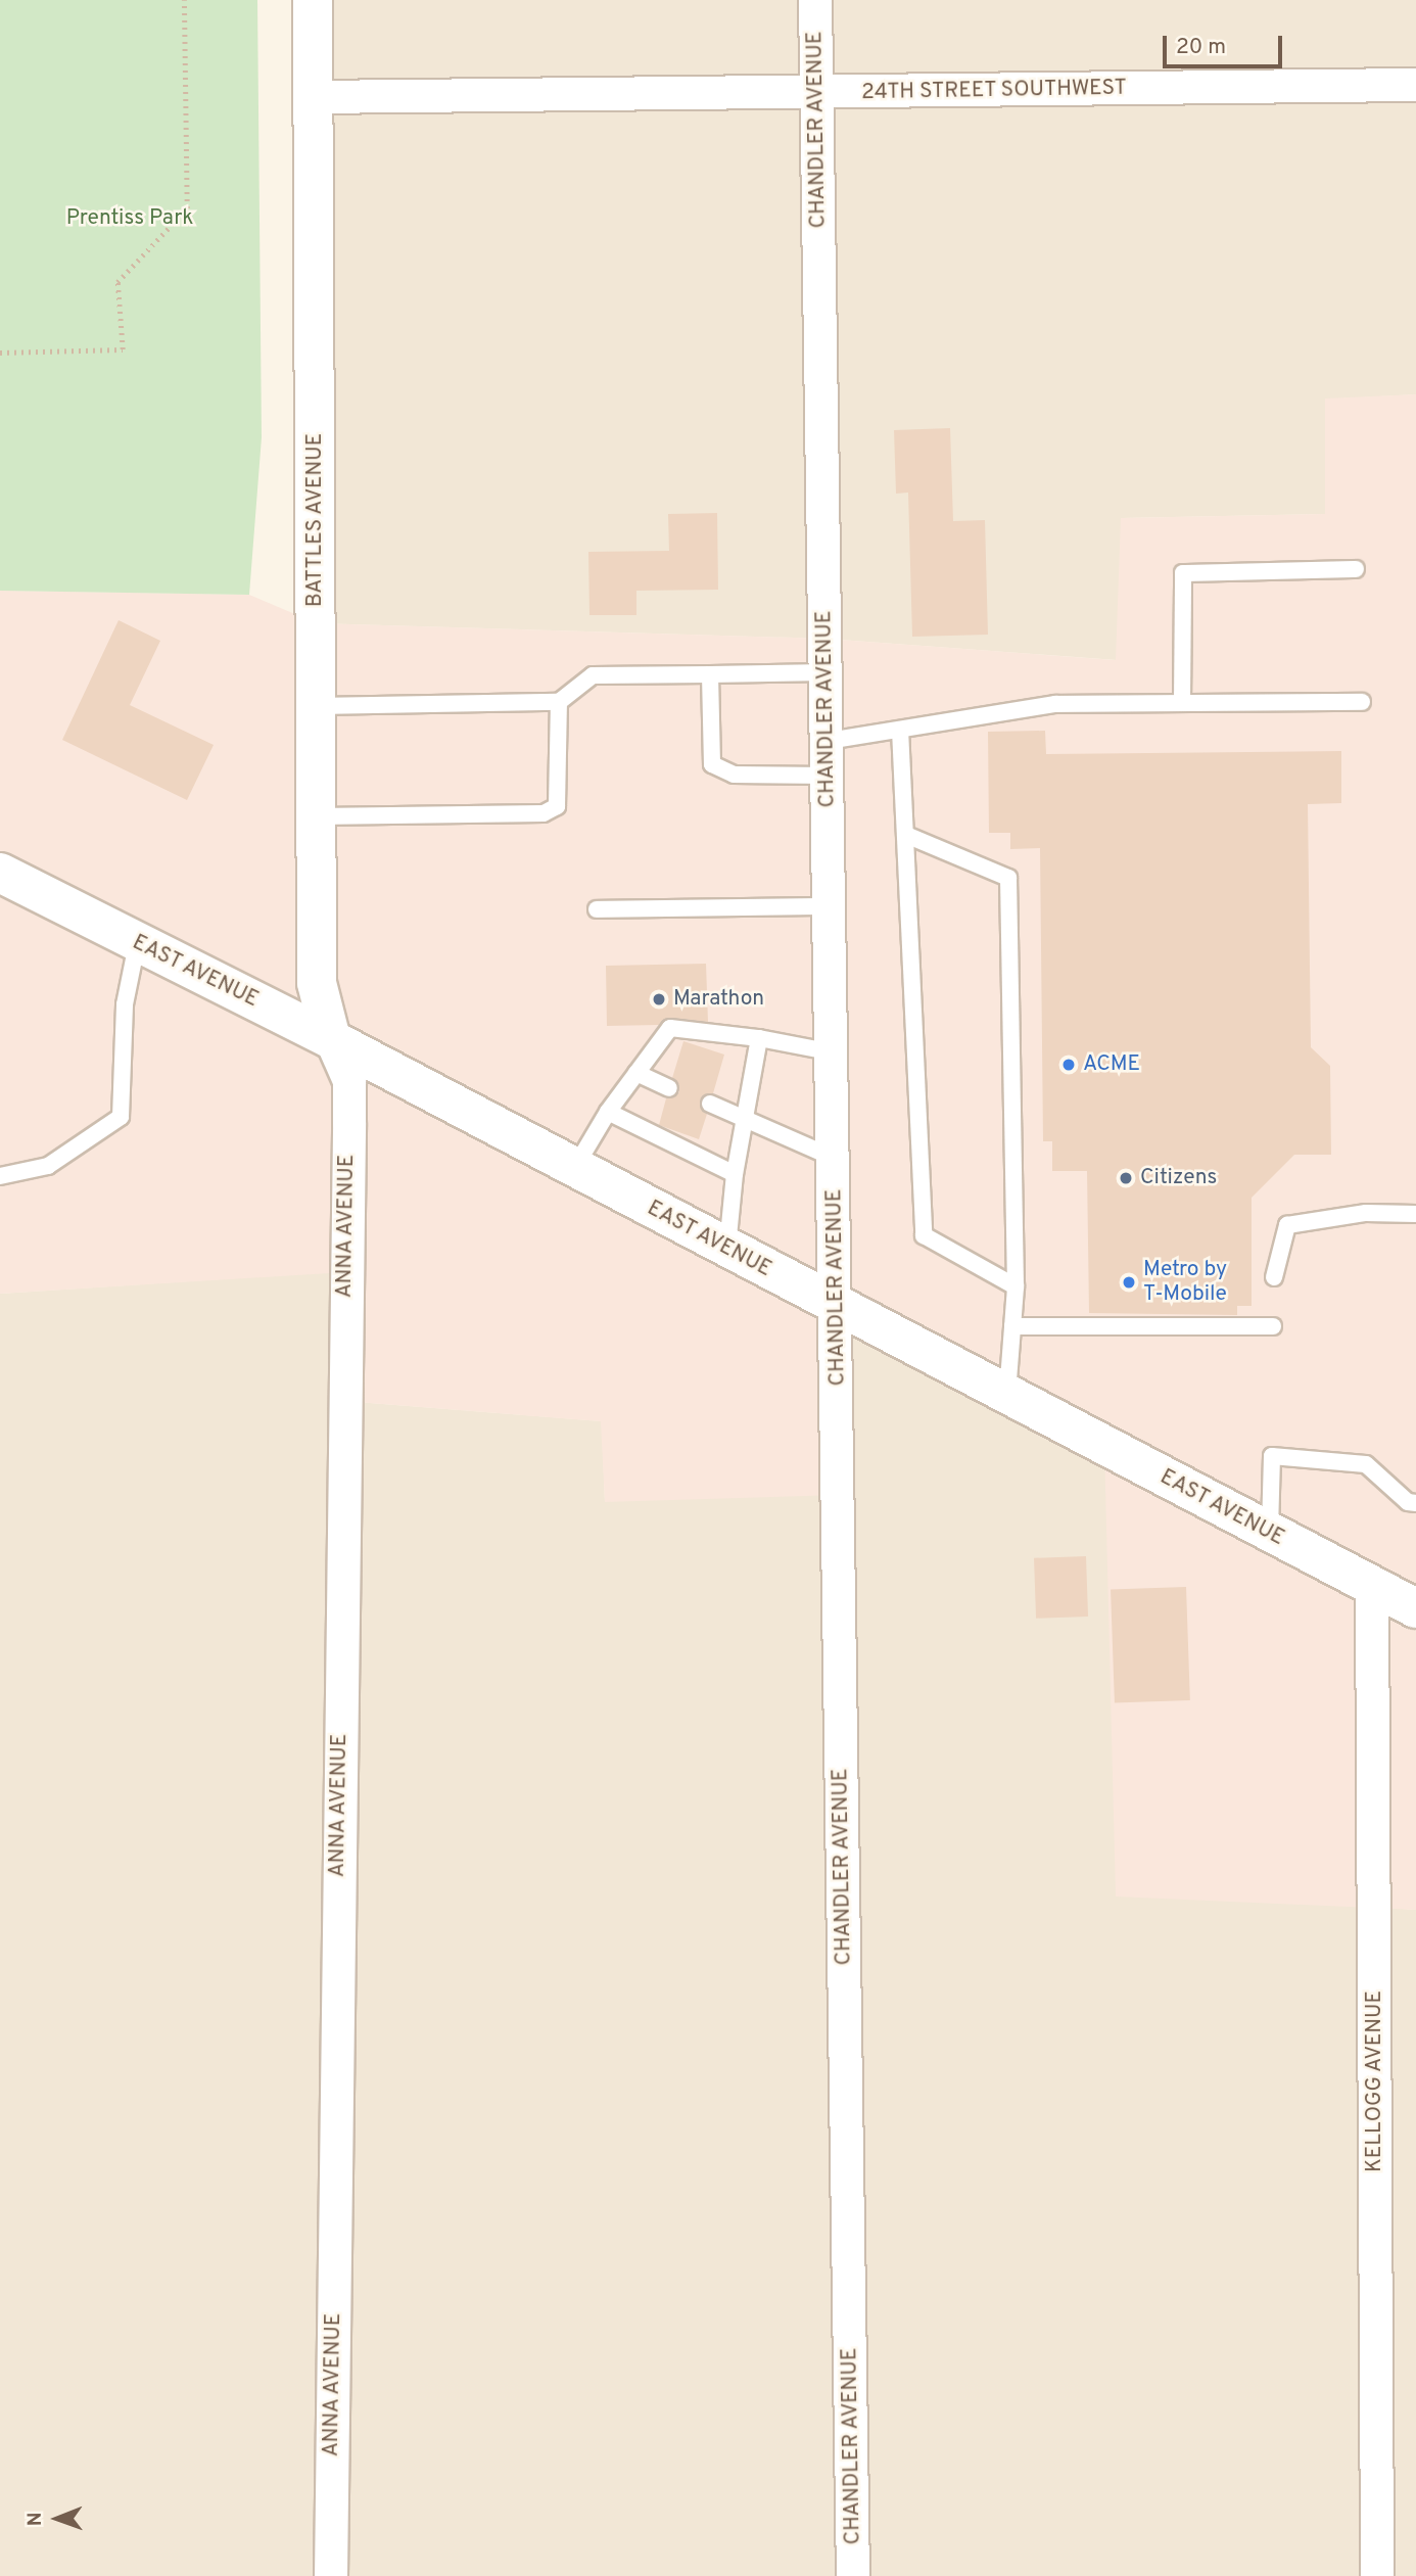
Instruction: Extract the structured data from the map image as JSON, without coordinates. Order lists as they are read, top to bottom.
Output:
{
  "streets": {
    "main road": ["BATTLES AVENUE", "EAST AVENUE"],
    "street": [
      "24TH STREET SOUTHWEST",
      "CHANDLER AVENUE",
      "ANNA AVENUE",
      "KELLOGG AVENUE"
    ]
  },
  "crossings": [
    ["24TH STREET SOUTHWEST", "CHANDLER AVENUE"],
    ["24TH STREET SOUTHWEST", "BATTLES AVENUE"],
    ["CHANDLER AVENUE", "EAST AVENUE"],
    ["BATTLES AVENUE", "EAST AVENUE"],
    ["BATTLES AVENUE", "ANNA AVENUE"],
    ["EAST AVENUE", "ANNA AVENUE"],
    ["EAST AVENUE", "KELLOGG AVENUE"]
  ],
  "parks": ["Prentiss Park"],
  "places": [
    "Marathon",
    "ACME",
    "Citizens",
    "Metro by T-Mobile"
  ],
  "scale_bar": "20 m",
  "north": "left"
}
